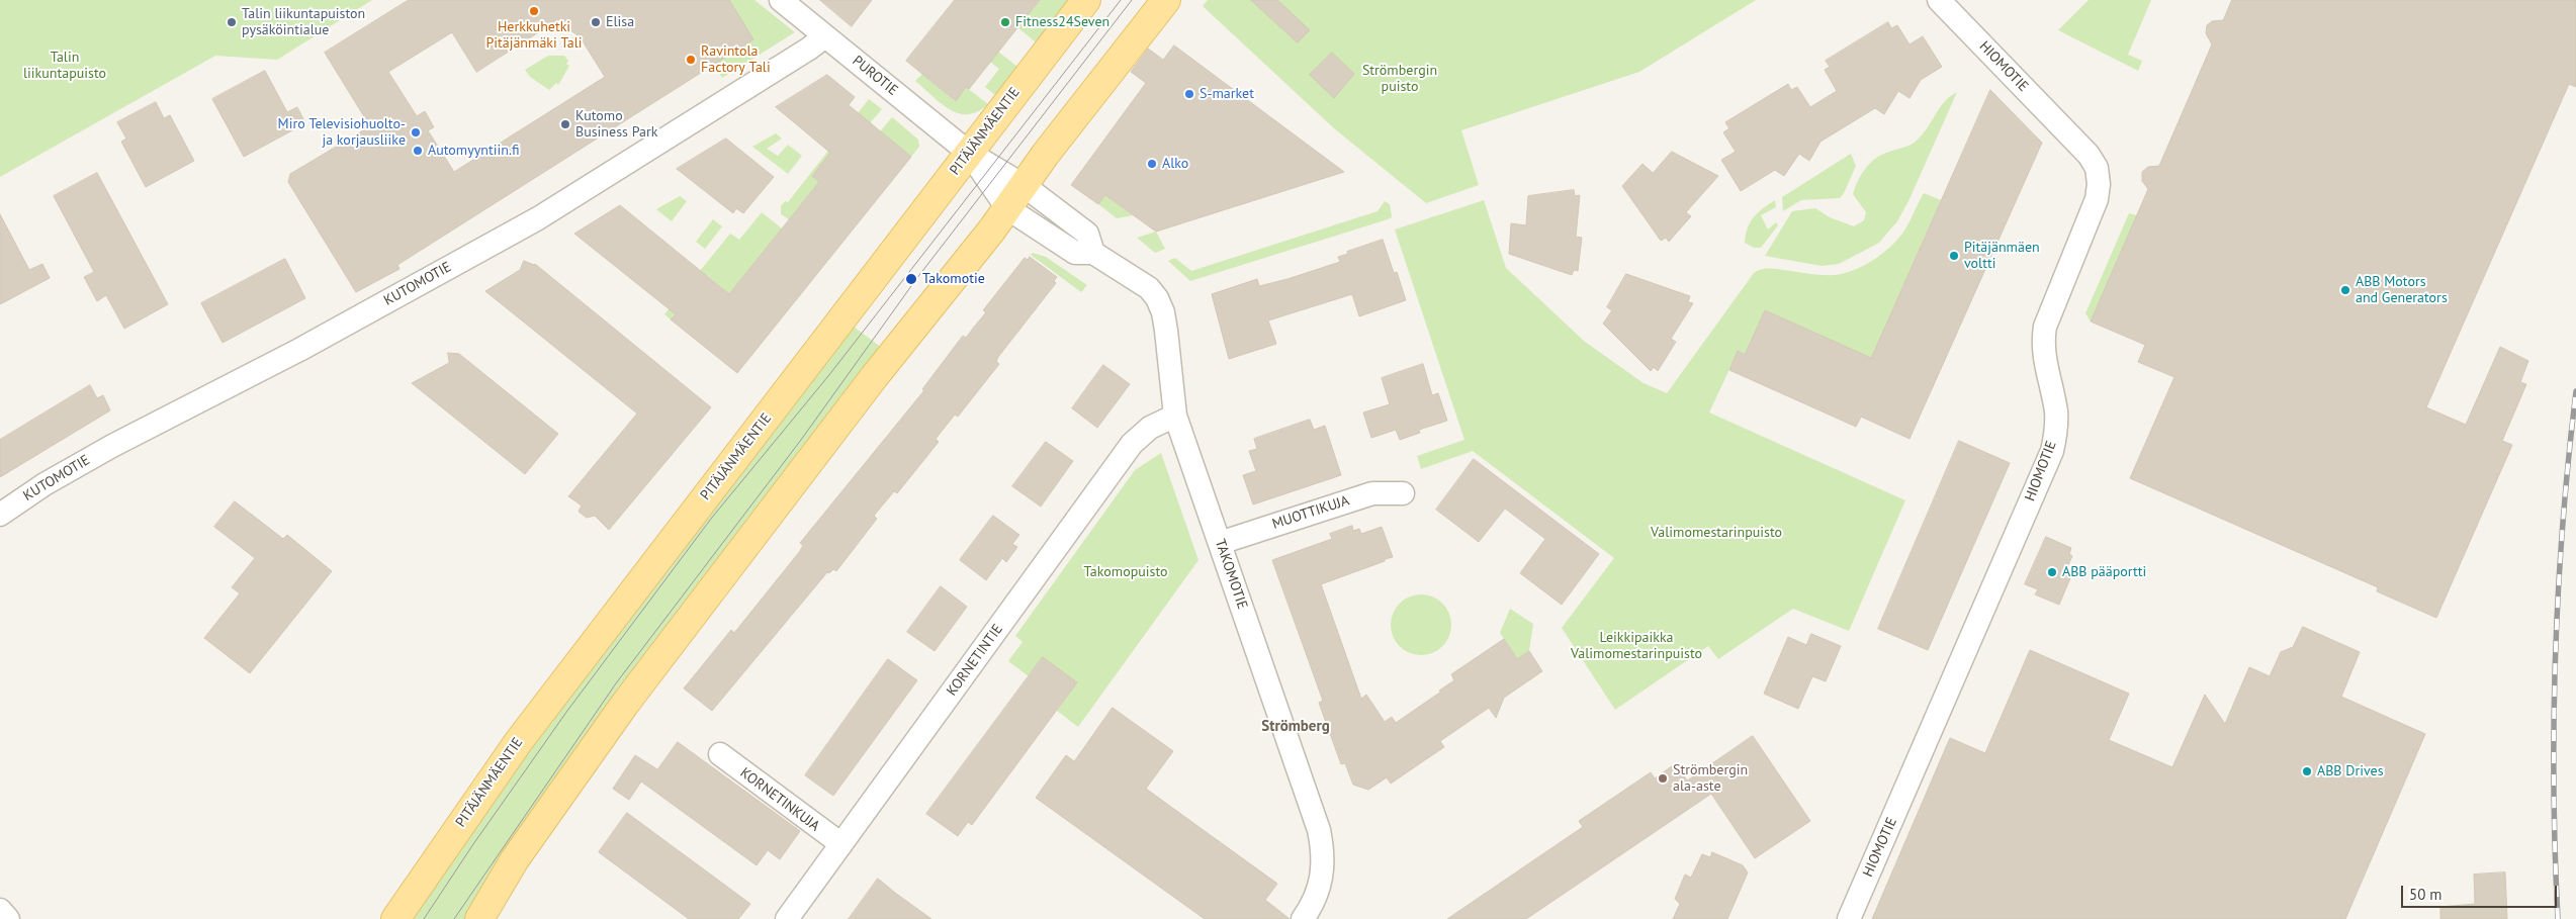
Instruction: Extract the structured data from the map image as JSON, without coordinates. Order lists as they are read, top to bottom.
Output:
{
  "streets": {
    "main road": ["PITÄJÄNMÄENTIE"],
    "street": [
      "HIOMOTIE",
      "PUROTIE",
      "KUTOMOTIE",
      "MUOTTIKUJA",
      "TAKOMOTIE",
      "KORNETINTIE",
      "KORNETINKUJA"
    ]
  },
  "crossings": [
    ["PUROTIE", "PITÄJÄNMÄENTIE"],
    ["PUROTIE", "KUTOMOTIE"],
    ["PUROTIE", "TAKOMOTIE"],
    ["PITÄJÄNMÄENTIE", "TAKOMOTIE"],
    ["MUOTTIKUJA", "TAKOMOTIE"],
    ["TAKOMOTIE", "KORNETINTIE"],
    ["KORNETINTIE", "KORNETINKUJA"]
  ],
  "districts": ["Strömberg"],
  "parks": [
    "Talin liikuntapuisto",
    "Strömbergin puisto",
    "Valimomestarinpuisto",
    "Takomopuisto",
    "Leikkipaikka Valimomestarinpuisto"
  ],
  "places": [
    "Herkkuhetki Pitäjänmäki Tali",
    "Talin liikuntapuiston pysäköintialue",
    "Elisa",
    "Fitness24Seven",
    "Ravintola Factory Tali",
    "S-market",
    "Kutomo Business Park",
    "Miro Televisiohuolto- ja korjausliike",
    "Automyyntiin.fi",
    "Alko",
    "Pitäjänmäen voltti",
    "Takomotie",
    "ABB Motors and Generators",
    "ABB pääportti",
    "ABB Drives",
    "Strömbergin ala-aste"
  ],
  "scale_bar": "50 m"
}
